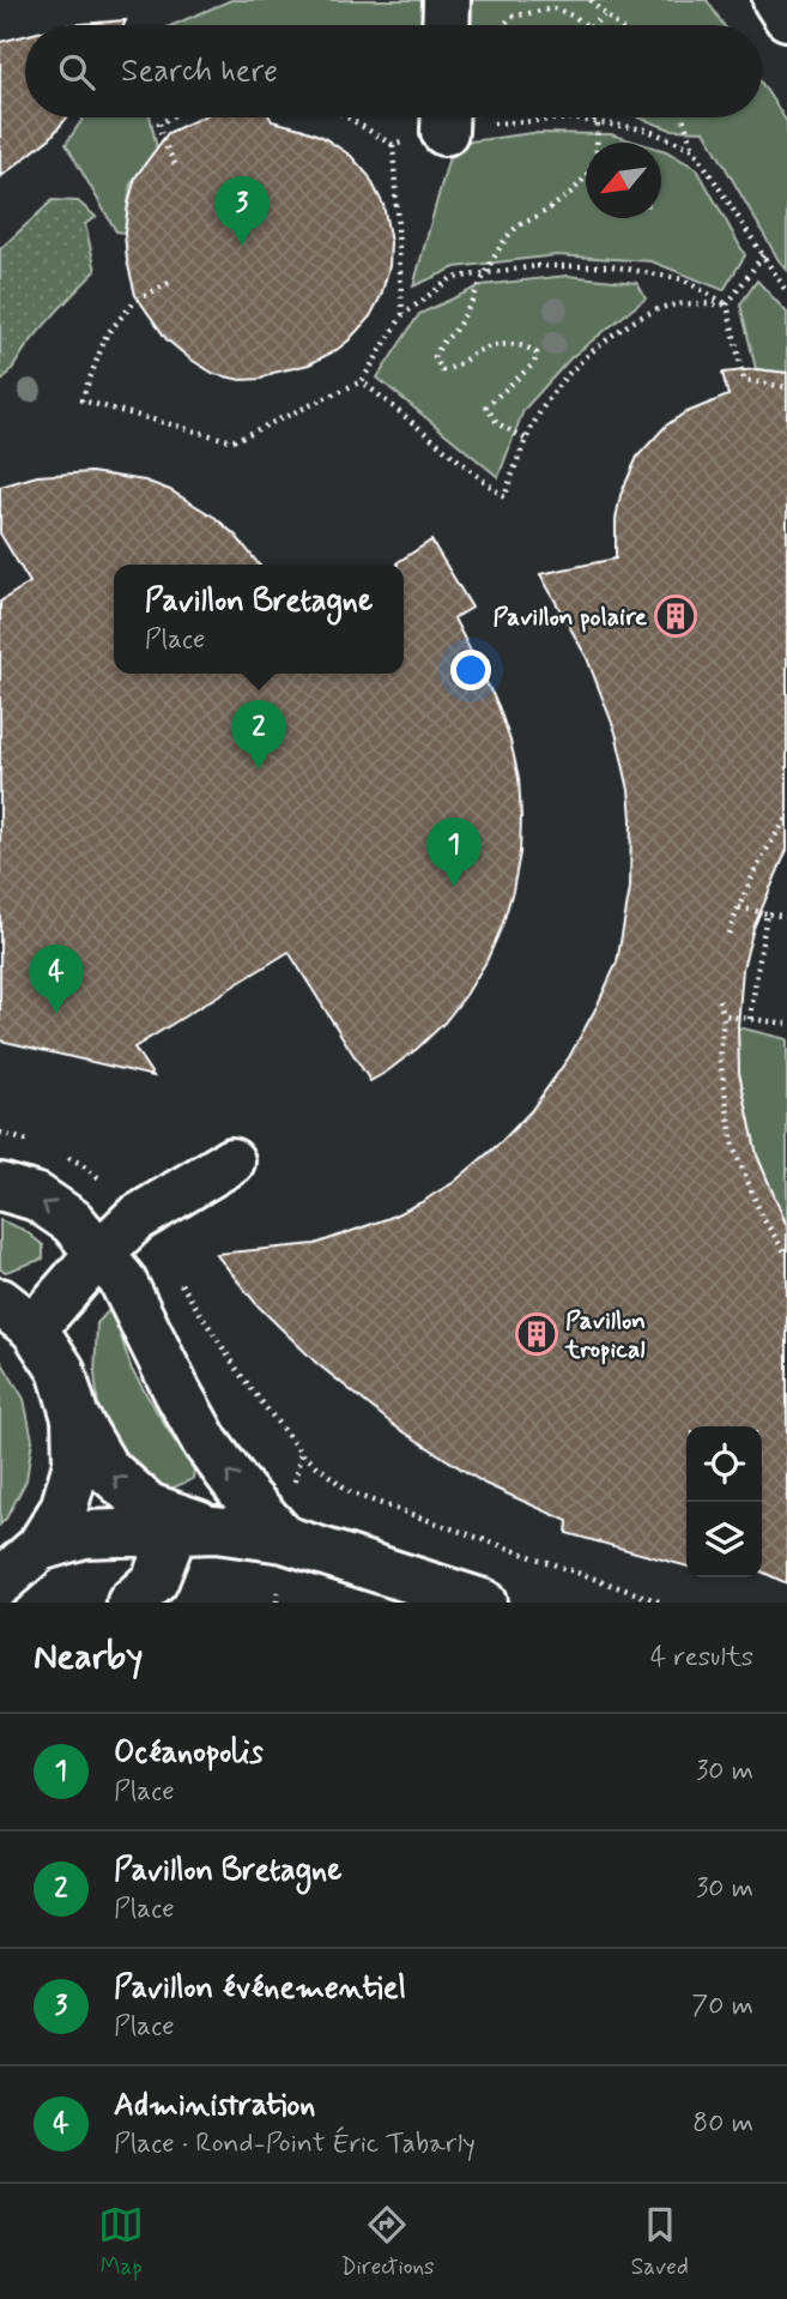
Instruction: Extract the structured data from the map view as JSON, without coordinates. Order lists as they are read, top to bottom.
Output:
{
  "places": {
    "building": ["Pavillon polaire", "Pavillon tropical"]
  },
  "north": "bottom left",
  "page": {
    "search": "Search here",
    "pins": [
      "3",
      "2",
      "1",
      "4"
    ],
    "popup": ["Pavillon Bretagne", "Place"],
    "heading": ["Nearby", "4 results"],
    "list": [
      {
        "mark": "1",
        "name": "Océanopolis",
        "note": "Place",
        "value": "30 m"
      },
      {
        "mark": "2",
        "name": "Pavillon Bretagne",
        "note": "Place",
        "value": "30 m"
      },
      {
        "mark": "3",
        "name": "Pavillon événementiel",
        "note": "Place",
        "value": "70 m"
      },
      {
        "mark": "4",
        "name": "Administration",
        "note": "Place · Rond-Point Éric Tabarly",
        "value": "80 m"
      }
    ],
    "nav": ["Map", "Directions", "Saved"]
  }
}
